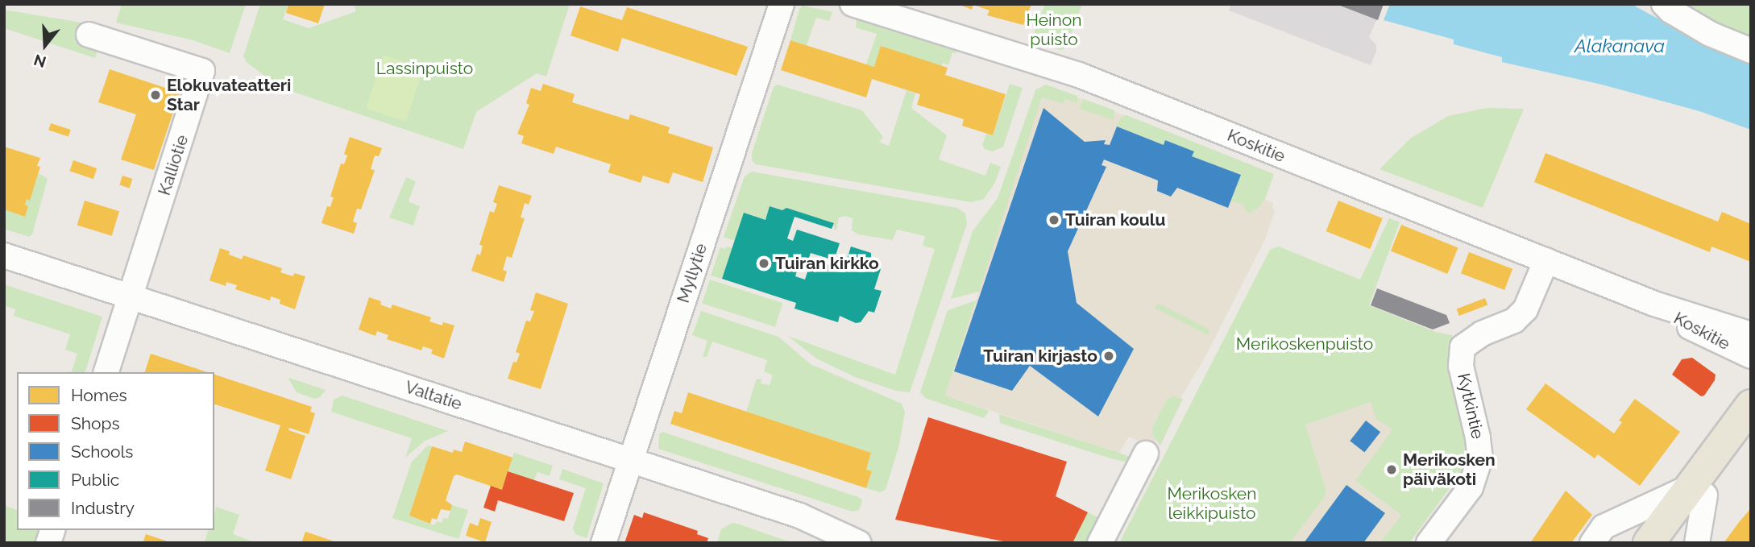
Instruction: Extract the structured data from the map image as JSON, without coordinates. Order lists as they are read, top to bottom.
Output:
{
  "streets": {
    "street": [
      "Koskitie",
      "Kalliotie",
      "Myllytie",
      "Valtatie",
      "Kytkintie"
    ]
  },
  "crossings": [
    ["Koskitie", "Kytkintie"],
    ["Kalliotie", "Valtatie"],
    ["Myllytie", "Valtatie"]
  ],
  "water": ["Alakanava"],
  "parks": [
    "Heinon puisto",
    "Lassinpuisto",
    "Merikoskenpuisto",
    "Merikosken leikkipuisto"
  ],
  "places": [
    "Elokuvateatteri Star",
    "Tuiran koulu",
    "Tuiran kirkko",
    "Tuiran kirjasto",
    "Merikosken päiväkoti"
  ],
  "legend": [
    "Homes",
    "Shops",
    "Schools",
    "Public",
    "Industry"
  ],
  "north": "bottom"
}
